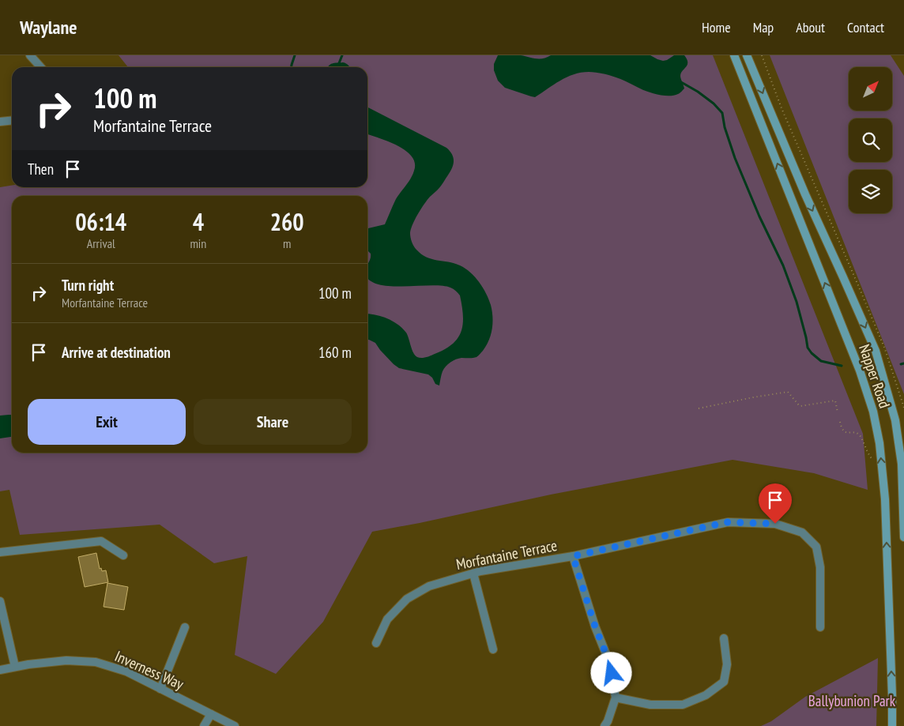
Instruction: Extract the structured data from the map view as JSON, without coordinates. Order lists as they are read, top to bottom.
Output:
{
  "streets": {
    "main road": ["Napper Road"],
    "street": ["Morfantaine Terrace", "Inverness Way"]
  },
  "parks": ["Ballybunion Park"],
  "north": "top right",
  "page": {
    "header": "Waylane",
    "nav": [
      "Home",
      "Map",
      "About",
      "Contact"
    ],
    "turn": ["100 m", "Morfantaine Terrace"],
    "then": "Then",
    "eta": [
      "06:14",
      "Arrival",
      "4",
      "min",
      "260",
      "m"
    ],
    "list": [
      {
        "name": "Turn right",
        "note": "Morfantaine Terrace",
        "value": "100 m"
      },
      {
        "name": "Arrive at destination",
        "value": "160 m"
      }
    ],
    "buttons": ["Exit", "Share"]
  }
}
